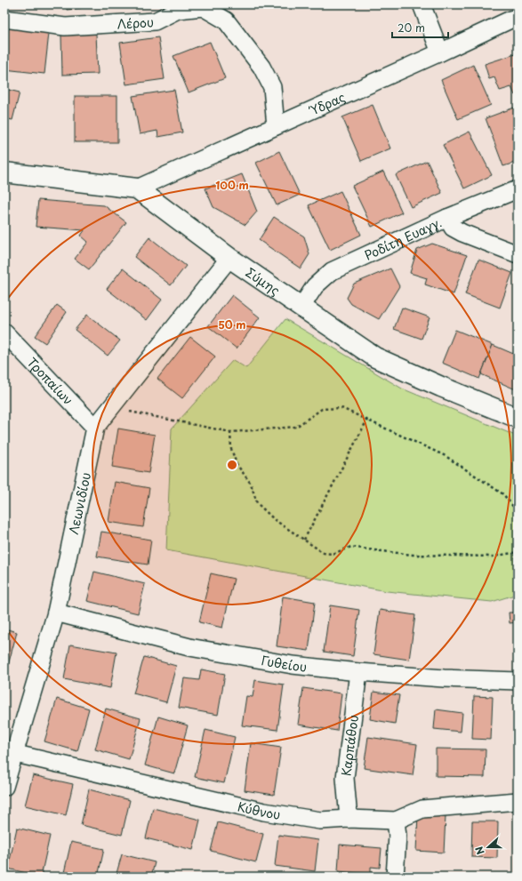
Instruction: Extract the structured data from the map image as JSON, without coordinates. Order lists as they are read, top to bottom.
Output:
{
  "streets": {
    "street": [
      "Λέρου",
      "Ύδρας",
      "Ροδίτη Ευαγγ.",
      "Σύμης",
      "Τροπαίων",
      "Λεωνιδίου",
      "Γυθείου",
      "Καρπάθου",
      "Κύθνου"
    ]
  },
  "crossings": [
    ["Λέρου", "Ύδρας"],
    ["Ύδρας", "Σύμης"],
    ["Ροδίτη Ευαγγ.", "Σύμης"],
    ["Σύμης", "Λεωνιδίου"],
    ["Τροπαίων", "Λεωνιδίου"],
    ["Λεωνιδίου", "Γυθείου"],
    ["Λεωνιδίου", "Κύθνου"],
    ["Γυθείου", "Καρπάθου"],
    ["Καρπάθου", "Κύθνου"]
  ],
  "scale_bar": "20 m",
  "north": "left",
  "rings": ["100 m", "50 m"]
}
